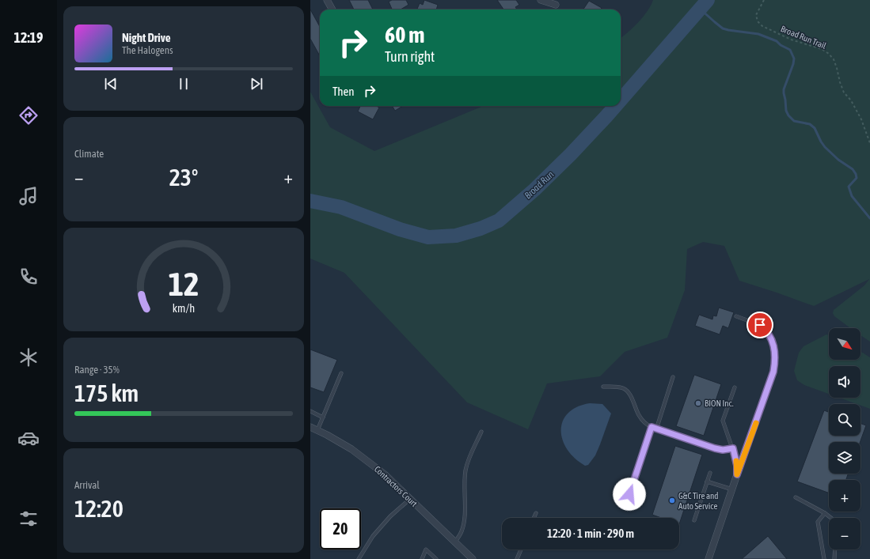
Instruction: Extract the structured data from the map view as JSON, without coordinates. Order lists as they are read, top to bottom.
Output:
{
  "streets": {
    "street": ["Contractors Court"],
    "path": ["Broad Run Trail"]
  },
  "water": ["Broad Run"],
  "places": ["BION Inc.", "G&C Tire and Auto Service"],
  "north": "bottom right",
  "page": {
    "tabs": "12:19",
    "turn": ["60 m", "Turn right"],
    "song": ["Night Drive", "The Halogens"],
    "then": "Then",
    "tile": [
      "Climate",
      ["Range · 35%", "175 km"],
      ["Arrival", "12:20"]
    ],
    "heat": ["−", "23°", "+"],
    "map_buttons": ["+", "−"],
    "limit": "20",
    "trip": "12:20 · 1 min · 290 m",
    "gauge": ["12", "km/h"]
  }
}
